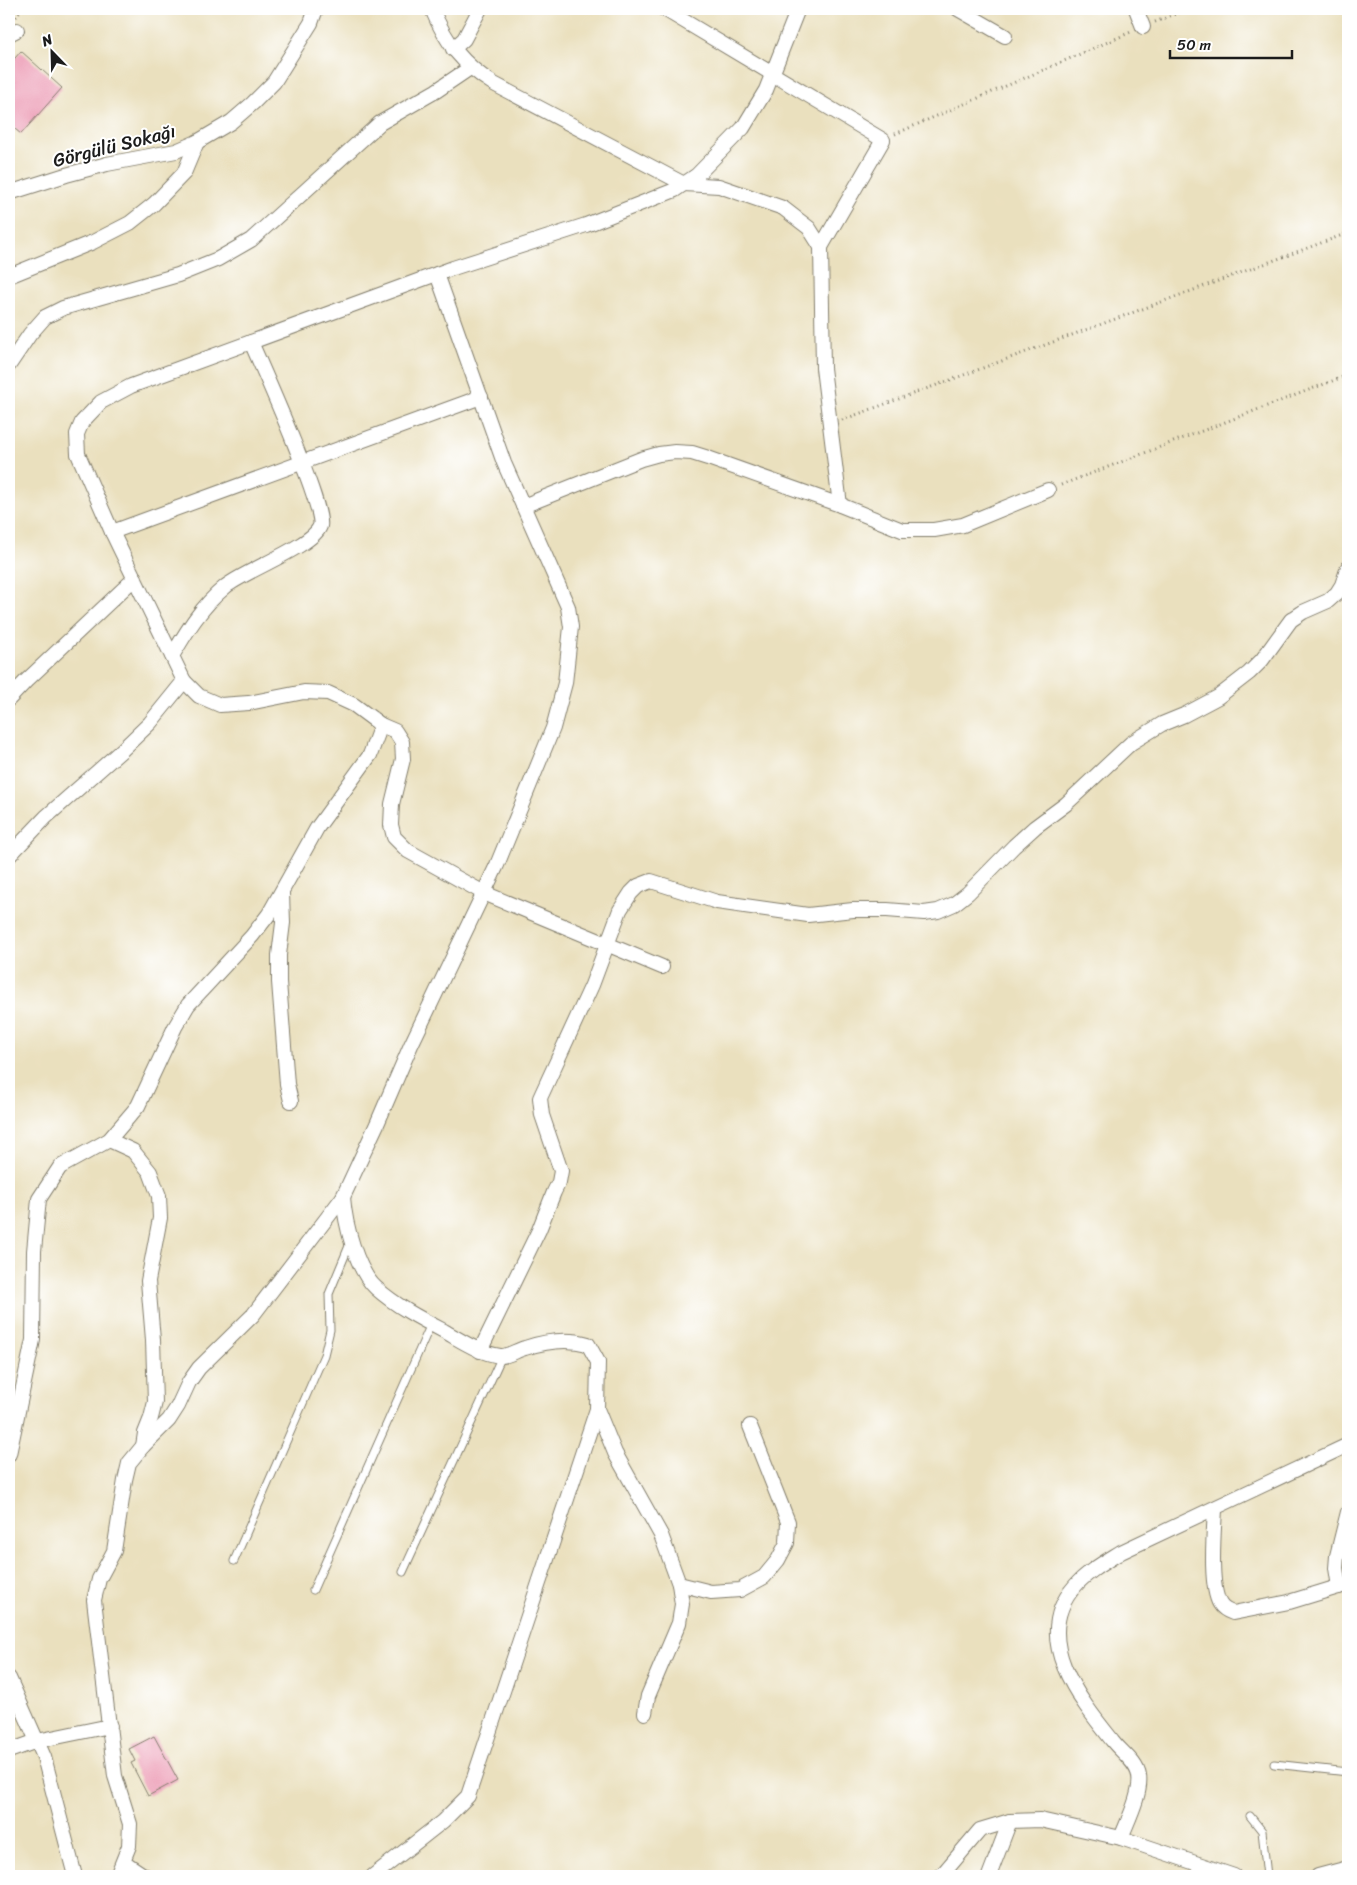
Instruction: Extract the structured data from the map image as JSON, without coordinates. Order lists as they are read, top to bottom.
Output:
{
  "streets": {
    "street": ["Görgülü Sokağı"]
  },
  "scale_bar": "50 m",
  "north": "top left"
}
